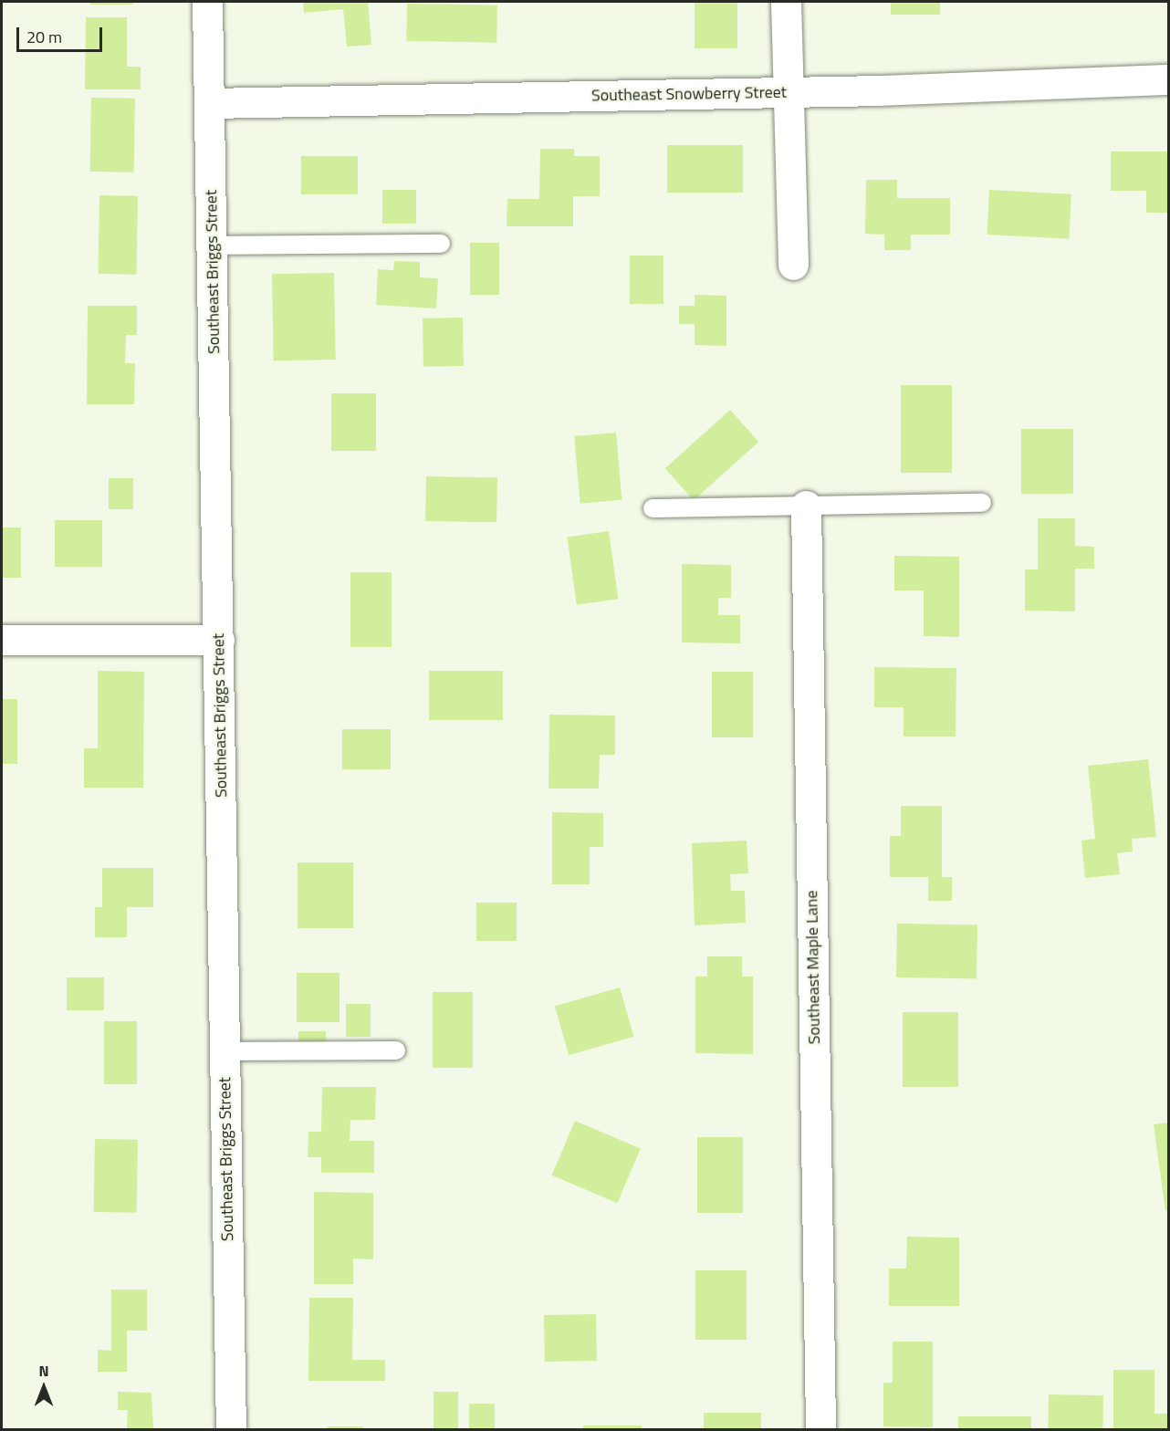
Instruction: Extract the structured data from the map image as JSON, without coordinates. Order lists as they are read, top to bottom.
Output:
{
  "streets": {
    "street": ["Southeast Snowberry Street", "Southeast Briggs Street", "Southeast Maple Lane"]
  },
  "crossings": [
    ["Southeast Snowberry Street", "Southeast Briggs Street"]
  ],
  "scale_bar": "20 m",
  "north": "top"
}
